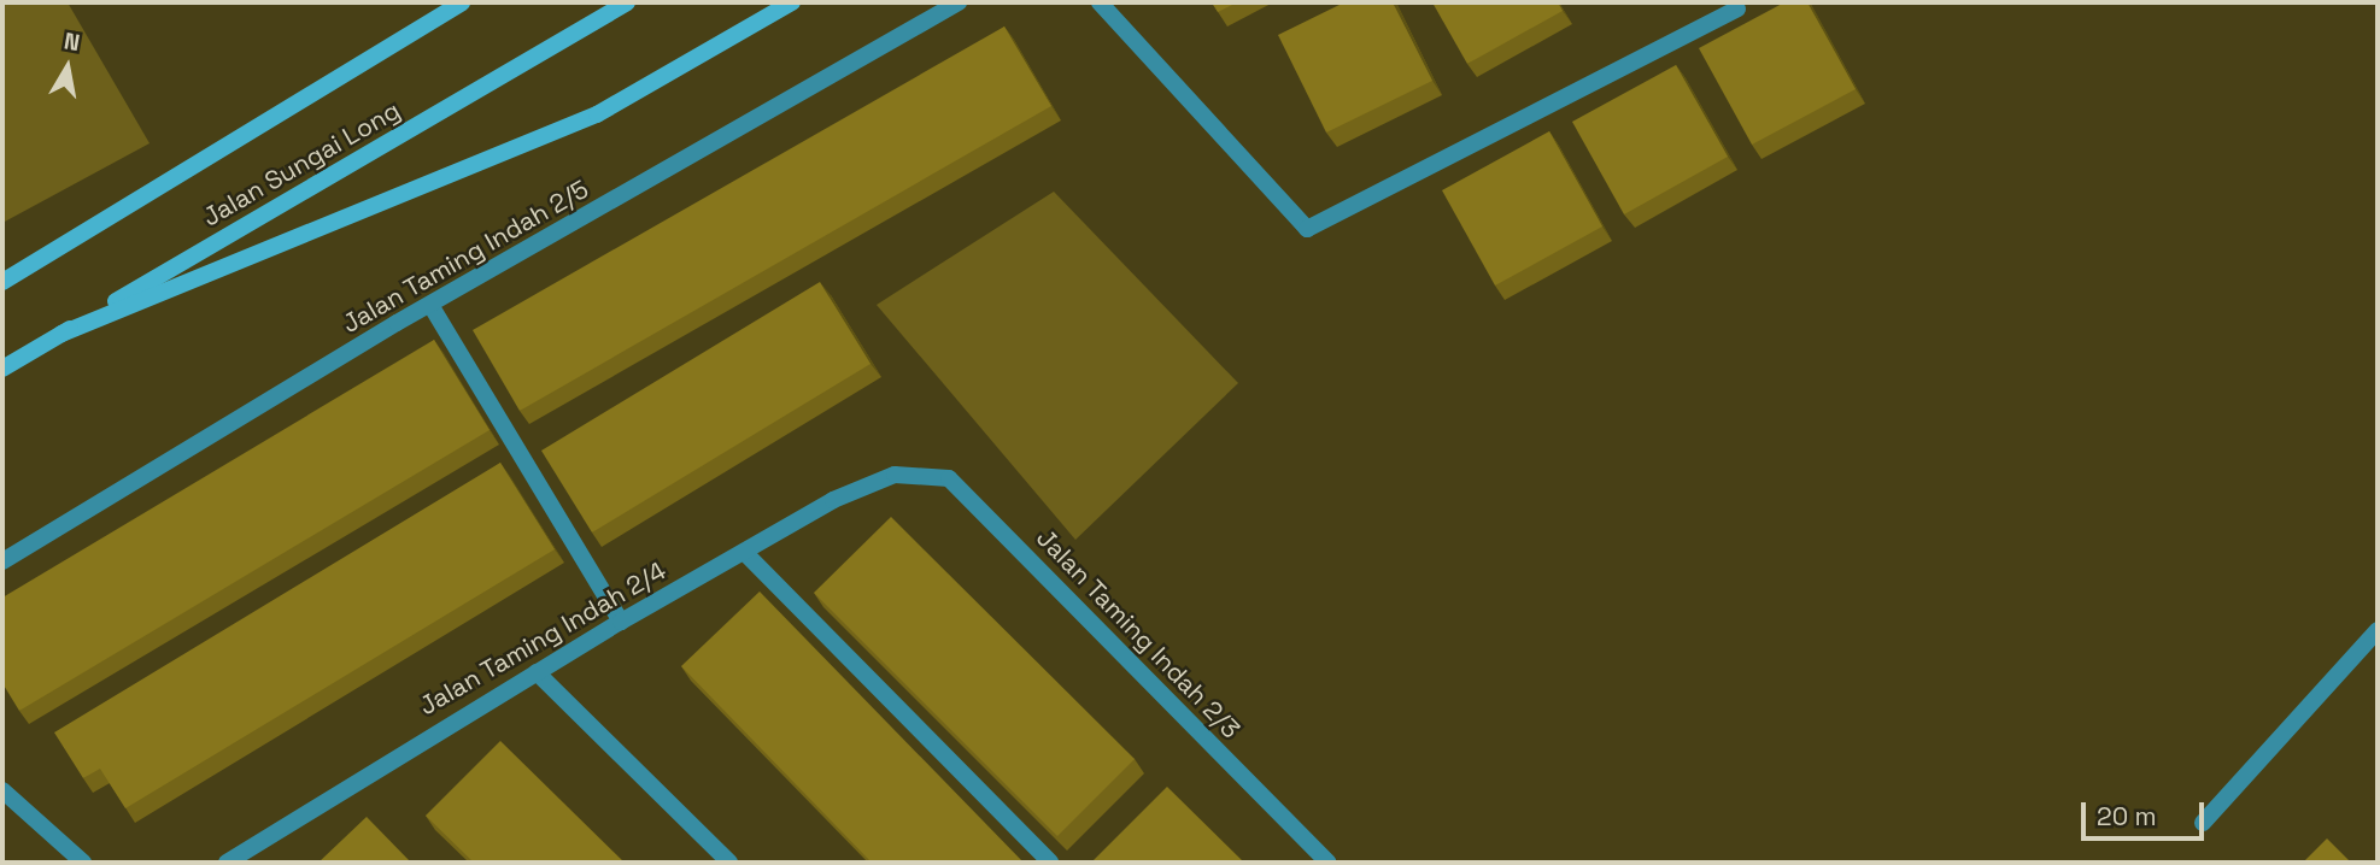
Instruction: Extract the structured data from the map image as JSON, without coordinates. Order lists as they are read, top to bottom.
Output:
{
  "streets": {
    "street": [
      "Jalan Sungai Long",
      "Jalan Taming Indah 2/5",
      "Jalan Taming Indah 2/3",
      "Jalan Taming Indah 2/4"
    ]
  },
  "crossings": [
    ["Jalan Taming Indah 2/3", "Jalan Taming Indah 2/4"]
  ],
  "scale_bar": "20 m",
  "north": "top"
}
